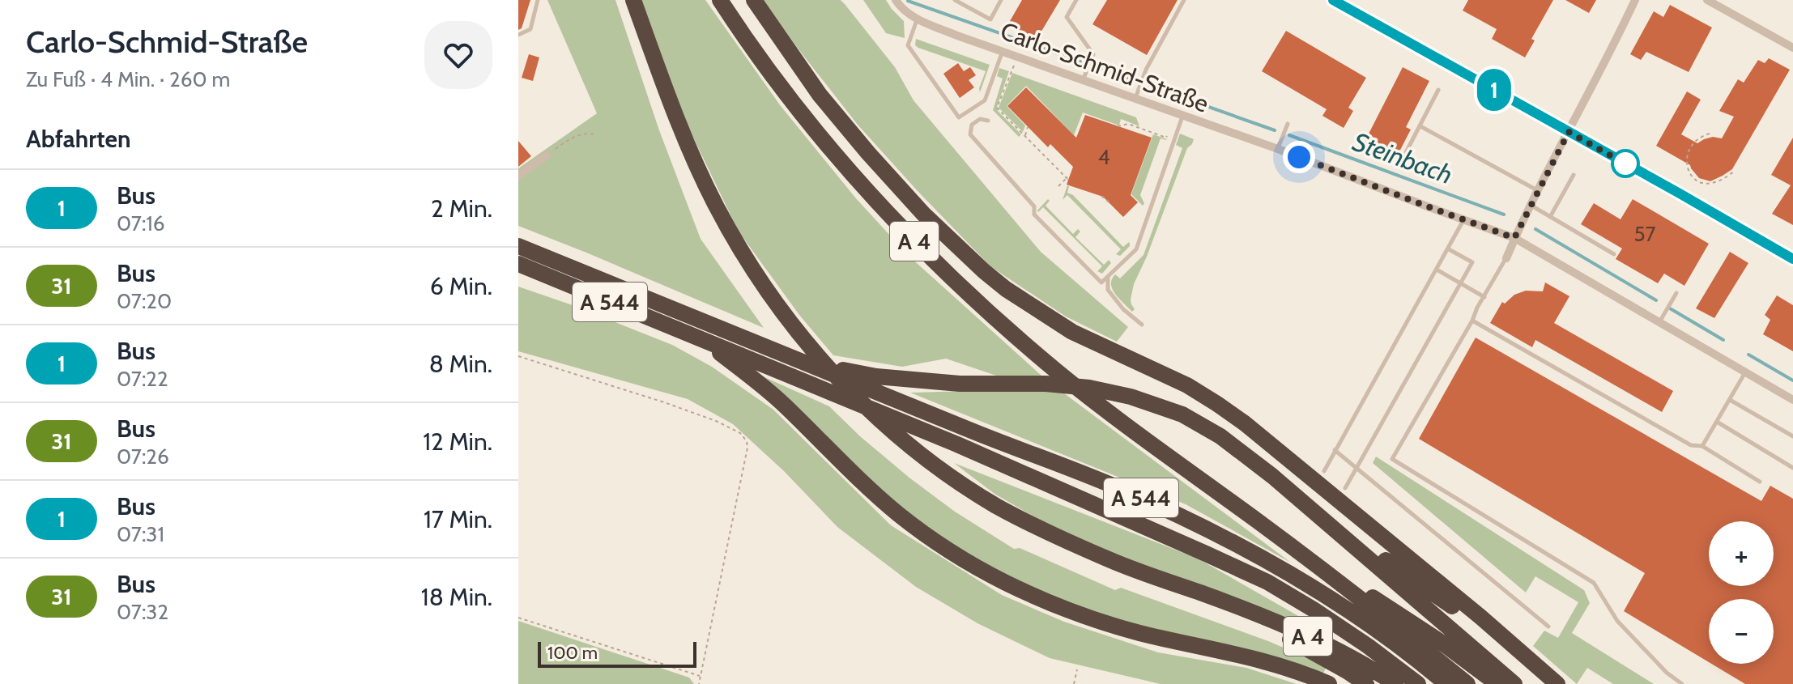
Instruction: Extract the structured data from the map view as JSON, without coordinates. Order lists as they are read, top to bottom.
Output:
{
  "streets": {
    "highway": ["A 4", "A 544"],
    "street": ["Carlo-Schmid-Straße"]
  },
  "water": ["Steinbach"],
  "lines": ["bus line 1"],
  "house_numbers": ["4", "57"],
  "scale_bar": "100 m",
  "page": {
    "heading": [
      ["Carlo-Schmid-Straße", "Zu Fuß · 4 Min. · 260 m"],
      "Abfahrten"
    ],
    "on_map": "1",
    "list": [
      {
        "mark": "1",
        "name": "Bus",
        "note": "07:16",
        "value": "2 Min."
      },
      {
        "mark": "31",
        "name": "Bus",
        "note": "07:20",
        "value": "6 Min."
      },
      {
        "mark": "1",
        "name": "Bus",
        "note": "07:22",
        "value": "8 Min."
      },
      {
        "mark": "31",
        "name": "Bus",
        "note": "07:26",
        "value": "12 Min."
      },
      {
        "mark": "1",
        "name": "Bus",
        "note": "07:31",
        "value": "17 Min."
      },
      {
        "mark": "31",
        "name": "Bus",
        "note": "07:32",
        "value": "18 Min."
      }
    ],
    "map_buttons": ["+", "−"],
    "scale": "100 m"
  }
}
